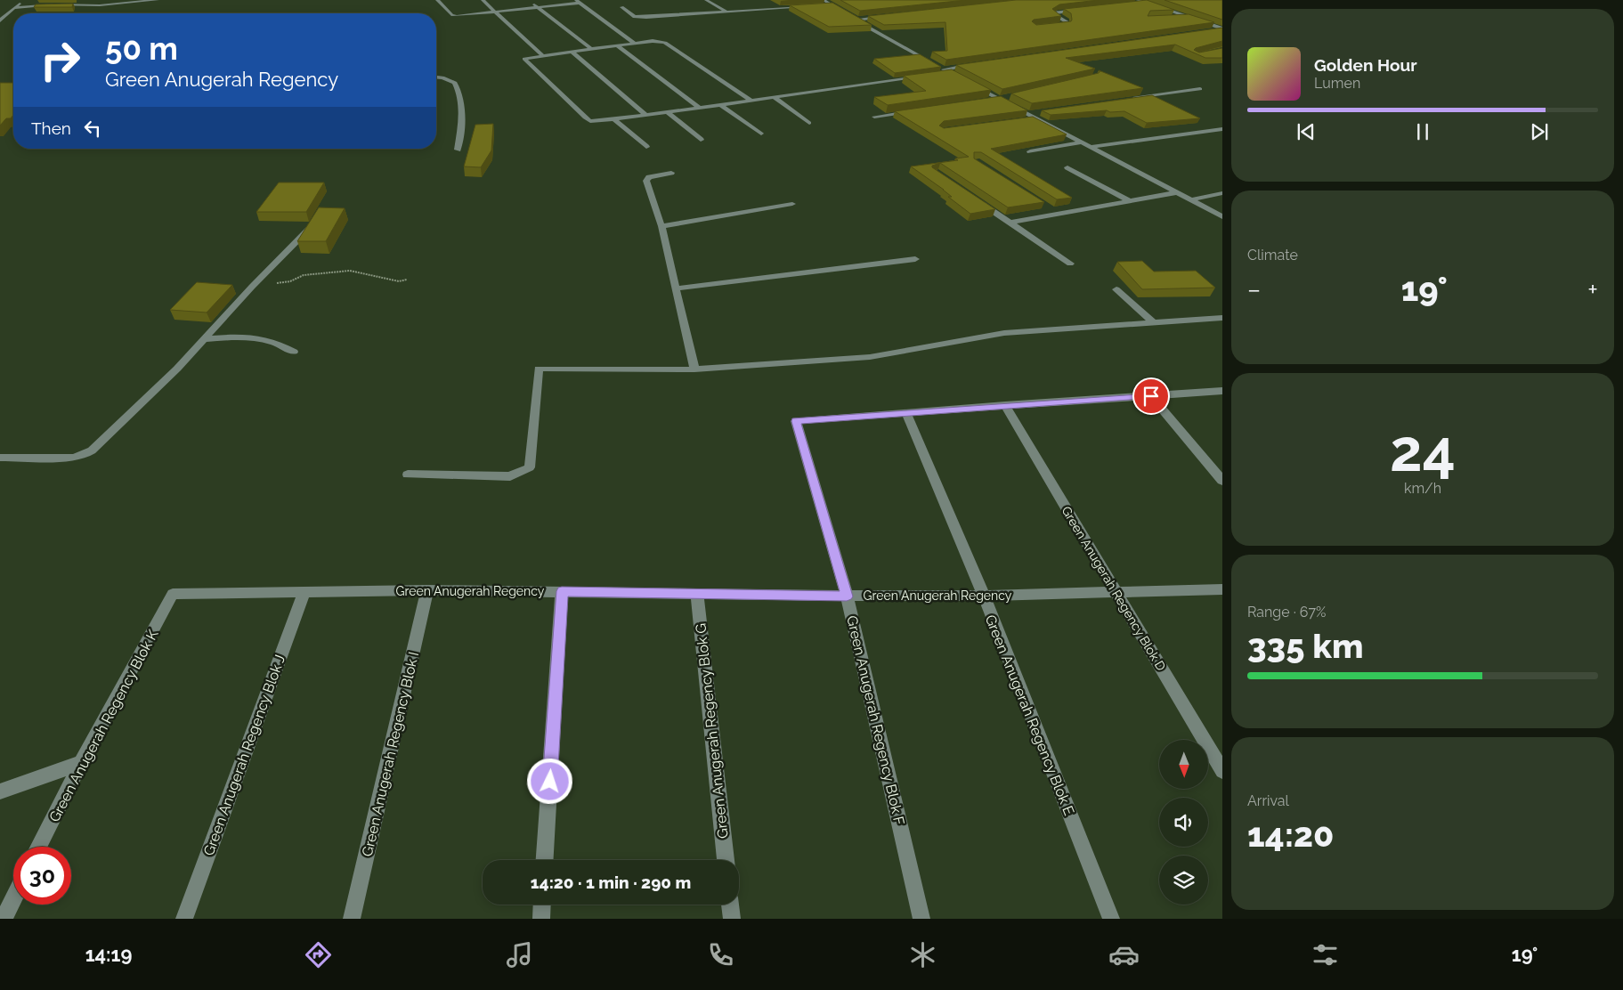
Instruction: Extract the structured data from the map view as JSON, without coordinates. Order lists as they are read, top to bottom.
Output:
{
  "streets": {
    "street": [
      "Green Anugerah Regency Blok D",
      "Green Anugerah Regency",
      "Green Anugerah Regency Blok E",
      "Green Anugerah Regency Blok F",
      "Green Anugerah Regency Blok K",
      "Green Anugerah Regency Blok G",
      "Green Anugerah Regency Blok I",
      "Green Anugerah Regency Blok J"
    ]
  },
  "crossings": [
    ["Green Anugerah Regency Blok D", "Green Anugerah Regency"],
    ["Green Anugerah Regency", "Green Anugerah Regency Blok E"],
    ["Green Anugerah Regency", "Green Anugerah Regency Blok F"],
    ["Green Anugerah Regency", "Green Anugerah Regency Blok K"],
    ["Green Anugerah Regency", "Green Anugerah Regency Blok G"],
    ["Green Anugerah Regency", "Green Anugerah Regency Blok I"],
    ["Green Anugerah Regency", "Green Anugerah Regency Blok J"],
    ["Green Anugerah Regency Blok E", "Green Anugerah Regency Blok F"]
  ],
  "north": "bottom",
  "page": {
    "turn": ["50 m", "Green Anugerah Regency"],
    "song": ["Golden Hour", "Lumen"],
    "then": "Then",
    "tile": [
      "Climate",
      ["24", "km/h"],
      ["Range · 67%", "335 km"],
      ["Arrival", "14:20"]
    ],
    "heat": ["−", "19°", "+"],
    "limit": "30",
    "trip": "14:20 · 1 min · 290 m",
    "tabs": ["14:19", "19°"]
  }
}
